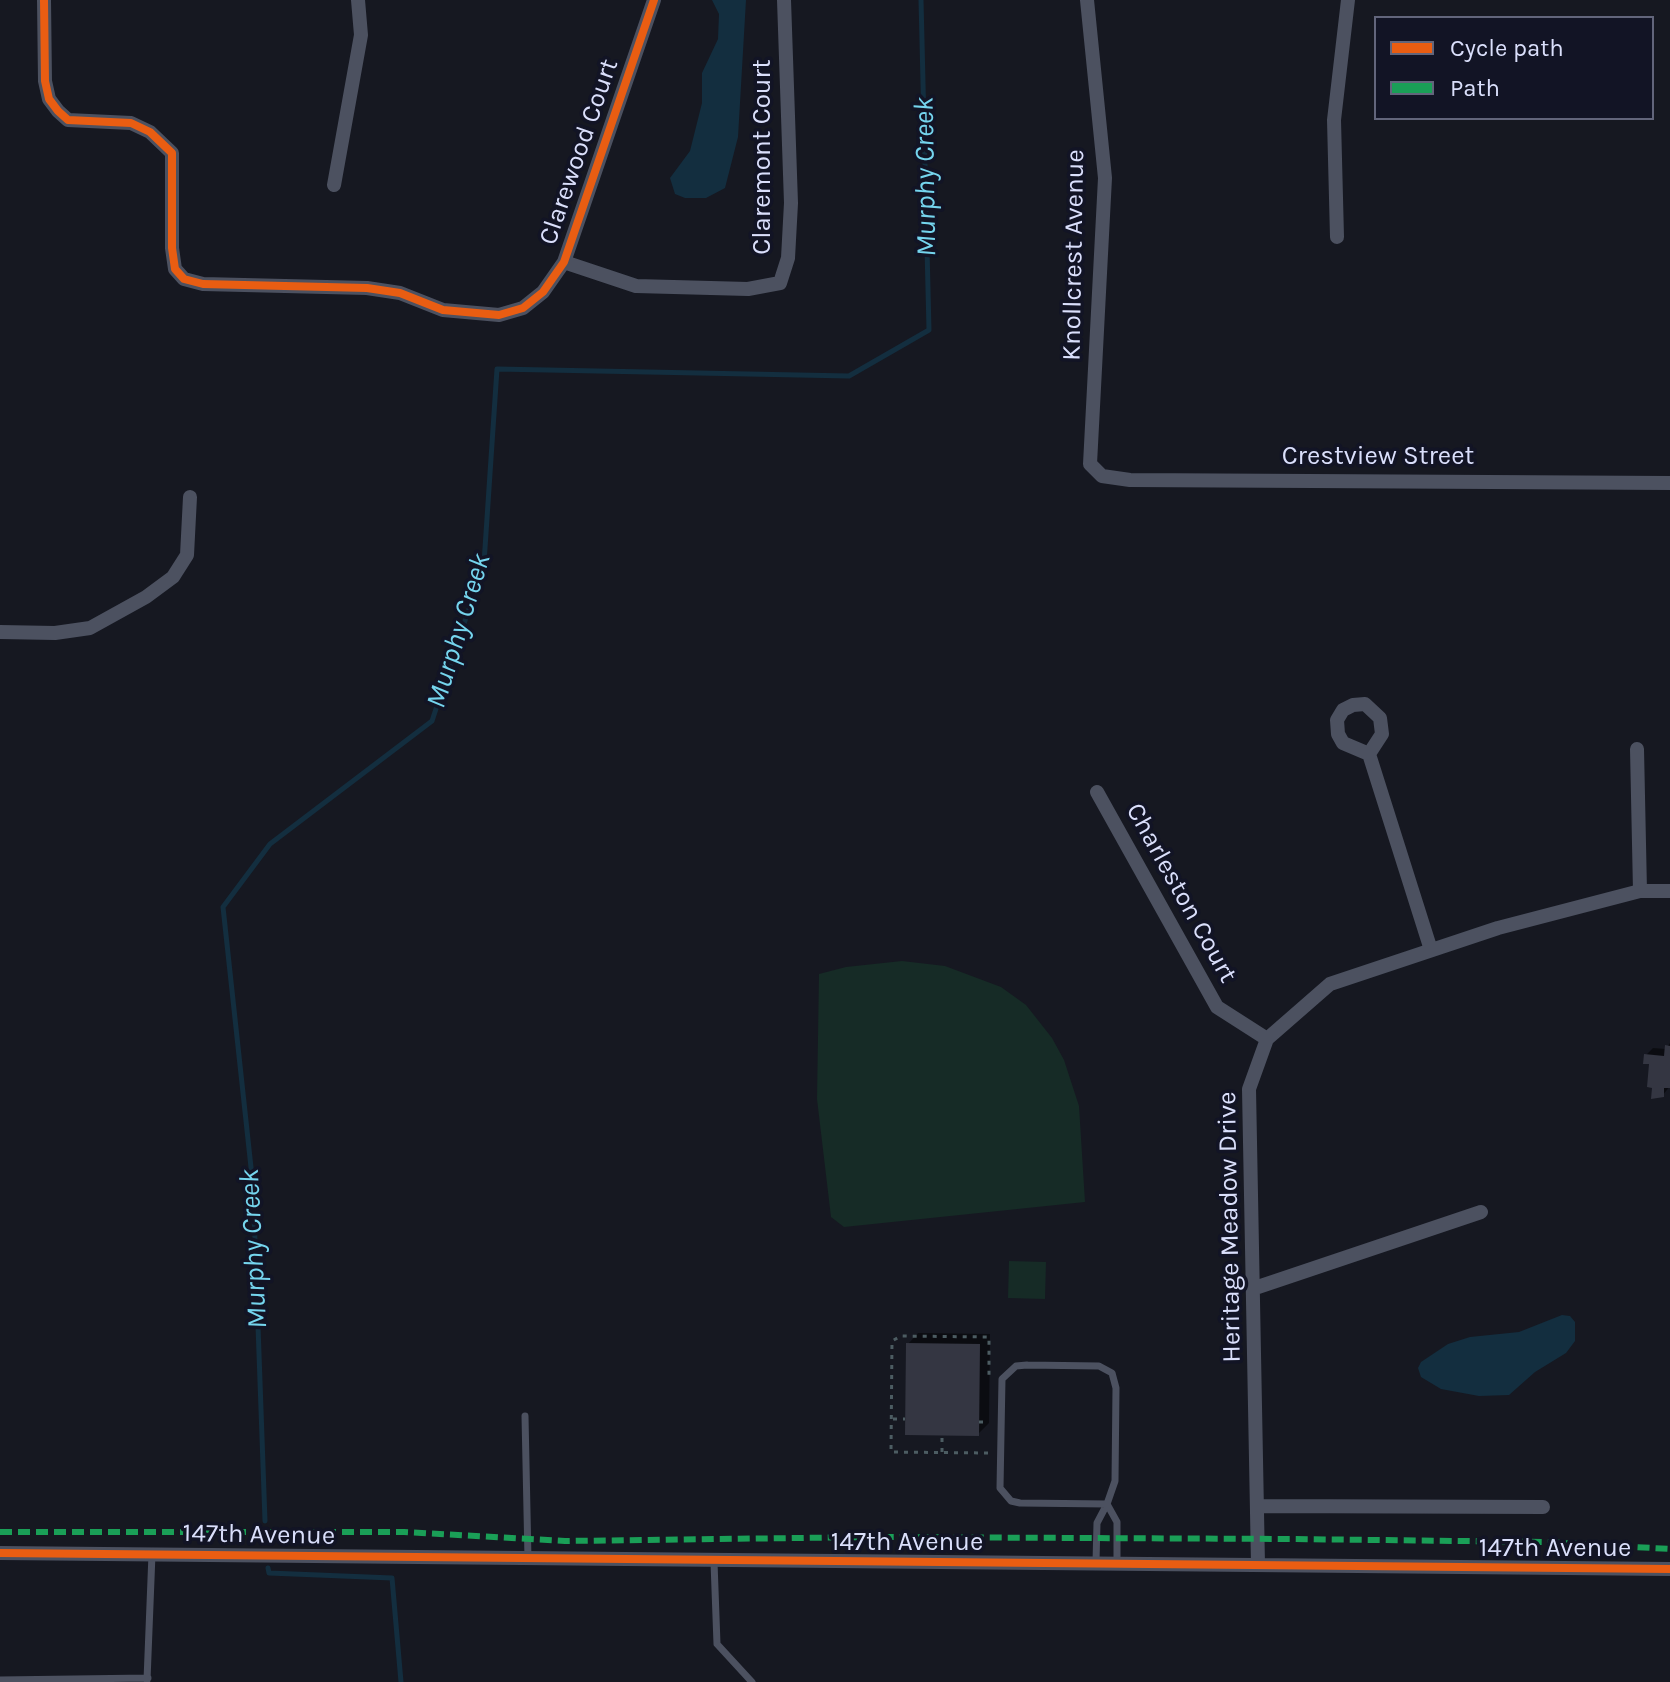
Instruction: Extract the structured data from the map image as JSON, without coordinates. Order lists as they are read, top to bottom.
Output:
{
  "streets": {
    "street": [
      "Clarewood Court",
      "Claremont Court",
      "Knollcrest Avenue",
      "Crestview Street",
      "Charleston Court",
      "Heritage Meadow Drive",
      "147th Avenue"
    ]
  },
  "crossings": [
    ["Clarewood Court", "Claremont Court"],
    ["Knollcrest Avenue", "Crestview Street"],
    ["Charleston Court", "Heritage Meadow Drive"],
    ["Heritage Meadow Drive", "147th Avenue"]
  ],
  "water": ["Murphy Creek"],
  "legend": ["Cycle path", "Path"]
}
